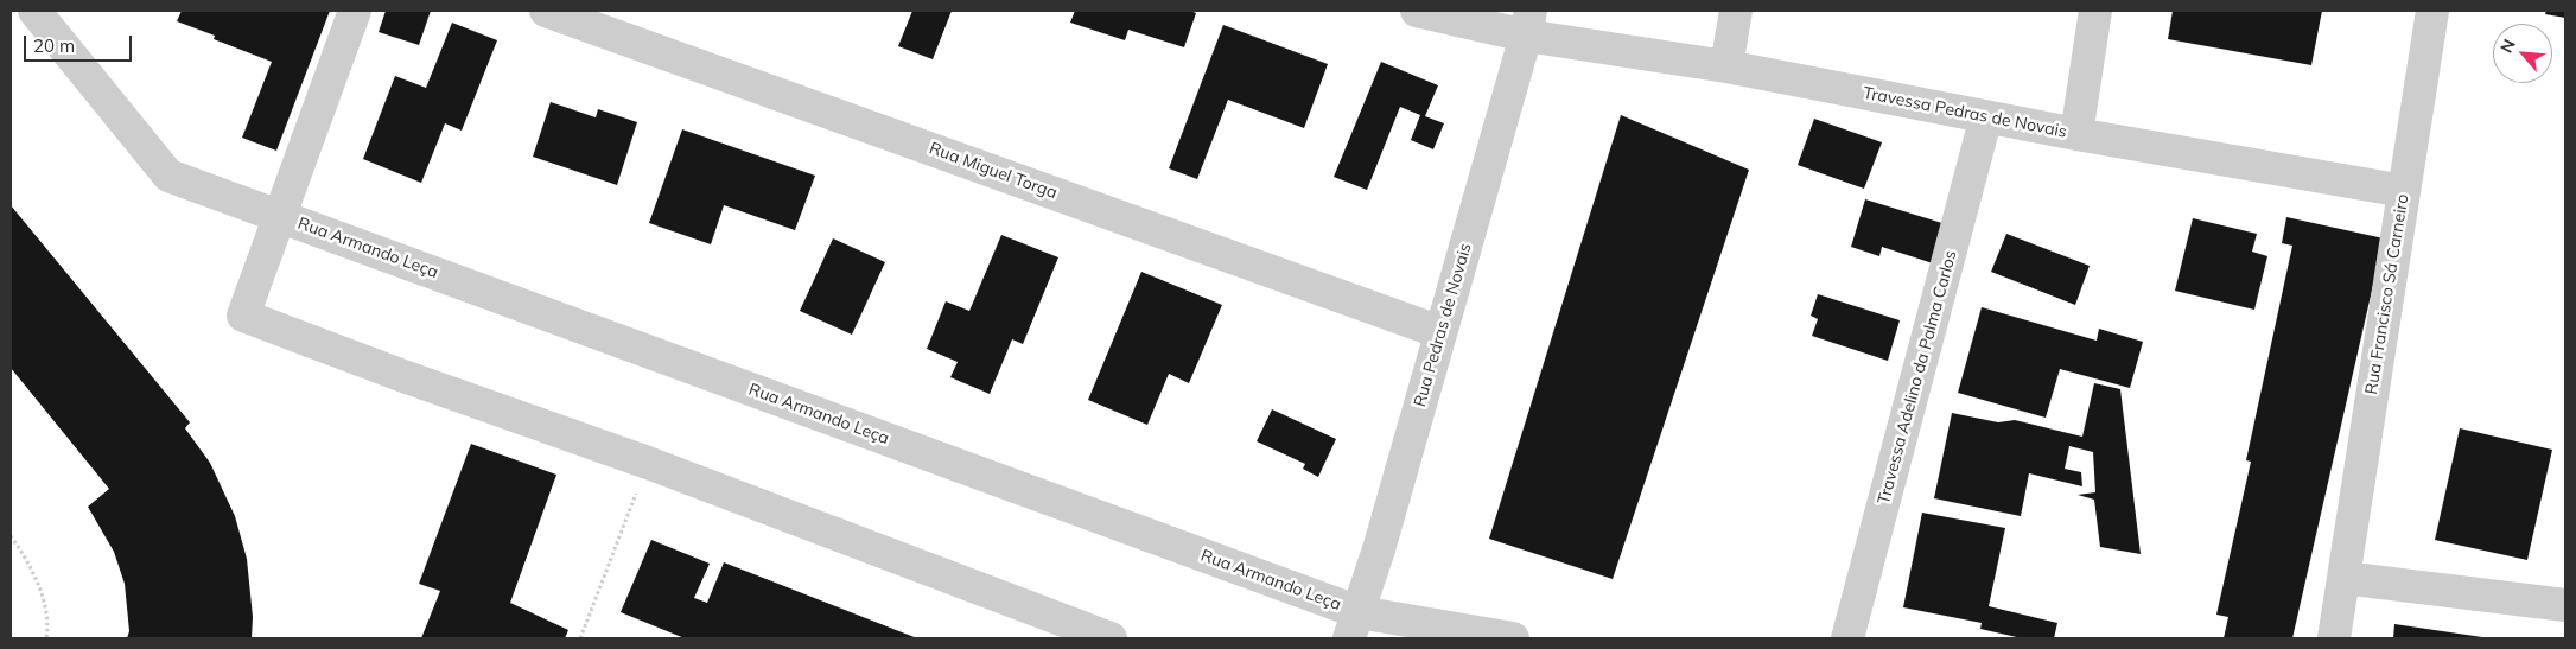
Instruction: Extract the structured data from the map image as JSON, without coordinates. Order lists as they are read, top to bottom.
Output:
{
  "streets": {
    "street": [
      "Travessa Pedras de Novais",
      "Rua Miguel Torga",
      "Rua Armando Leça",
      "Rua Francisco Sá Carneiro",
      "Rua Pedras de Novais",
      "Travessa Adelino da Palma Carlos"
    ]
  },
  "crossings": [
    ["Travessa Pedras de Novais", "Rua Francisco Sá Carneiro"],
    ["Travessa Pedras de Novais", "Rua Pedras de Novais"],
    ["Travessa Pedras de Novais", "Travessa Adelino da Palma Carlos"],
    ["Rua Miguel Torga", "Rua Pedras de Novais"],
    ["Rua Armando Leça", "Rua Pedras de Novais"]
  ],
  "scale_bar": "20 m",
  "north": "top left"
}
